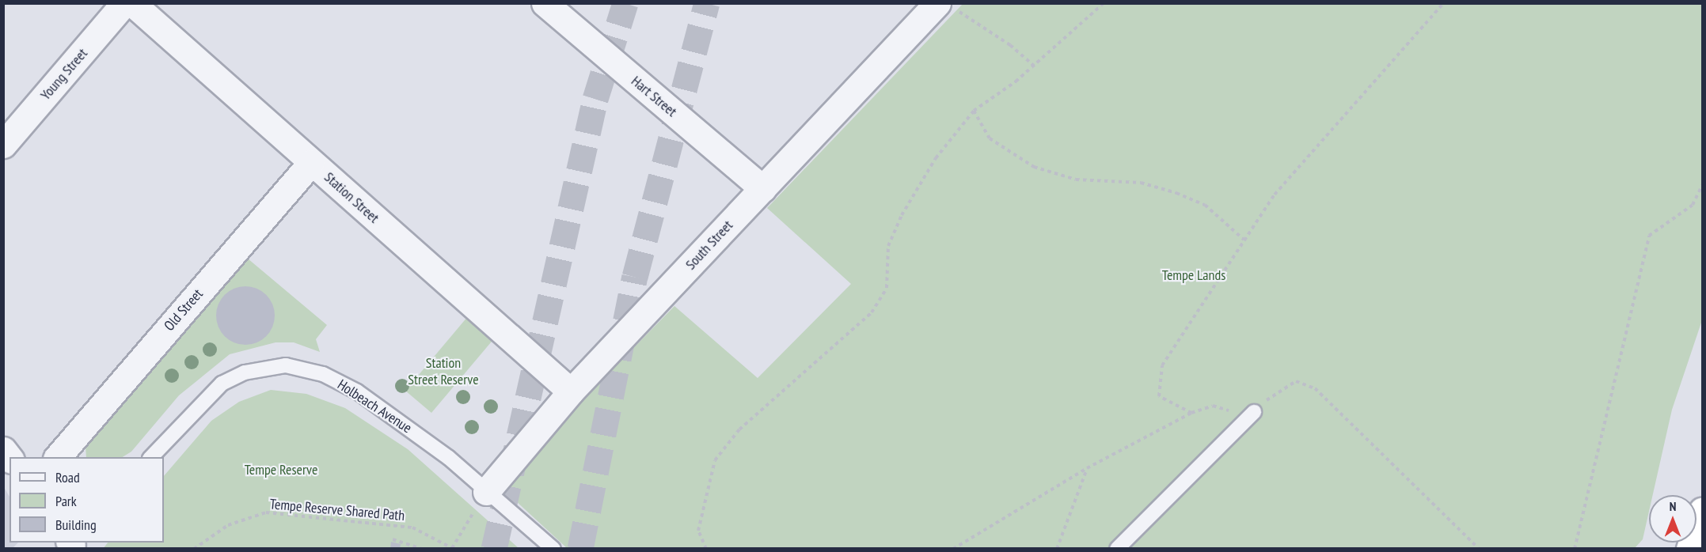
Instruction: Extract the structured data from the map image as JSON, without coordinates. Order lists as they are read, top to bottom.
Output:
{
  "streets": {
    "street": [
      "Young Street",
      "Hart Street",
      "Station Street",
      "South Street",
      "Old Street"
    ],
    "lane": ["Holbeach Avenue"],
    "path": ["Tempe Reserve Shared Path"]
  },
  "crossings": [
    ["Hart Street", "South Street"],
    ["Station Street", "South Street"],
    ["Station Street", "Old Street"],
    ["South Street", "Holbeach Avenue"]
  ],
  "parks": ["Tempe Lands", "Station Street Reserve", "Tempe Reserve"],
  "legend": ["Road", "Park", "Building"],
  "north": "top"
}
